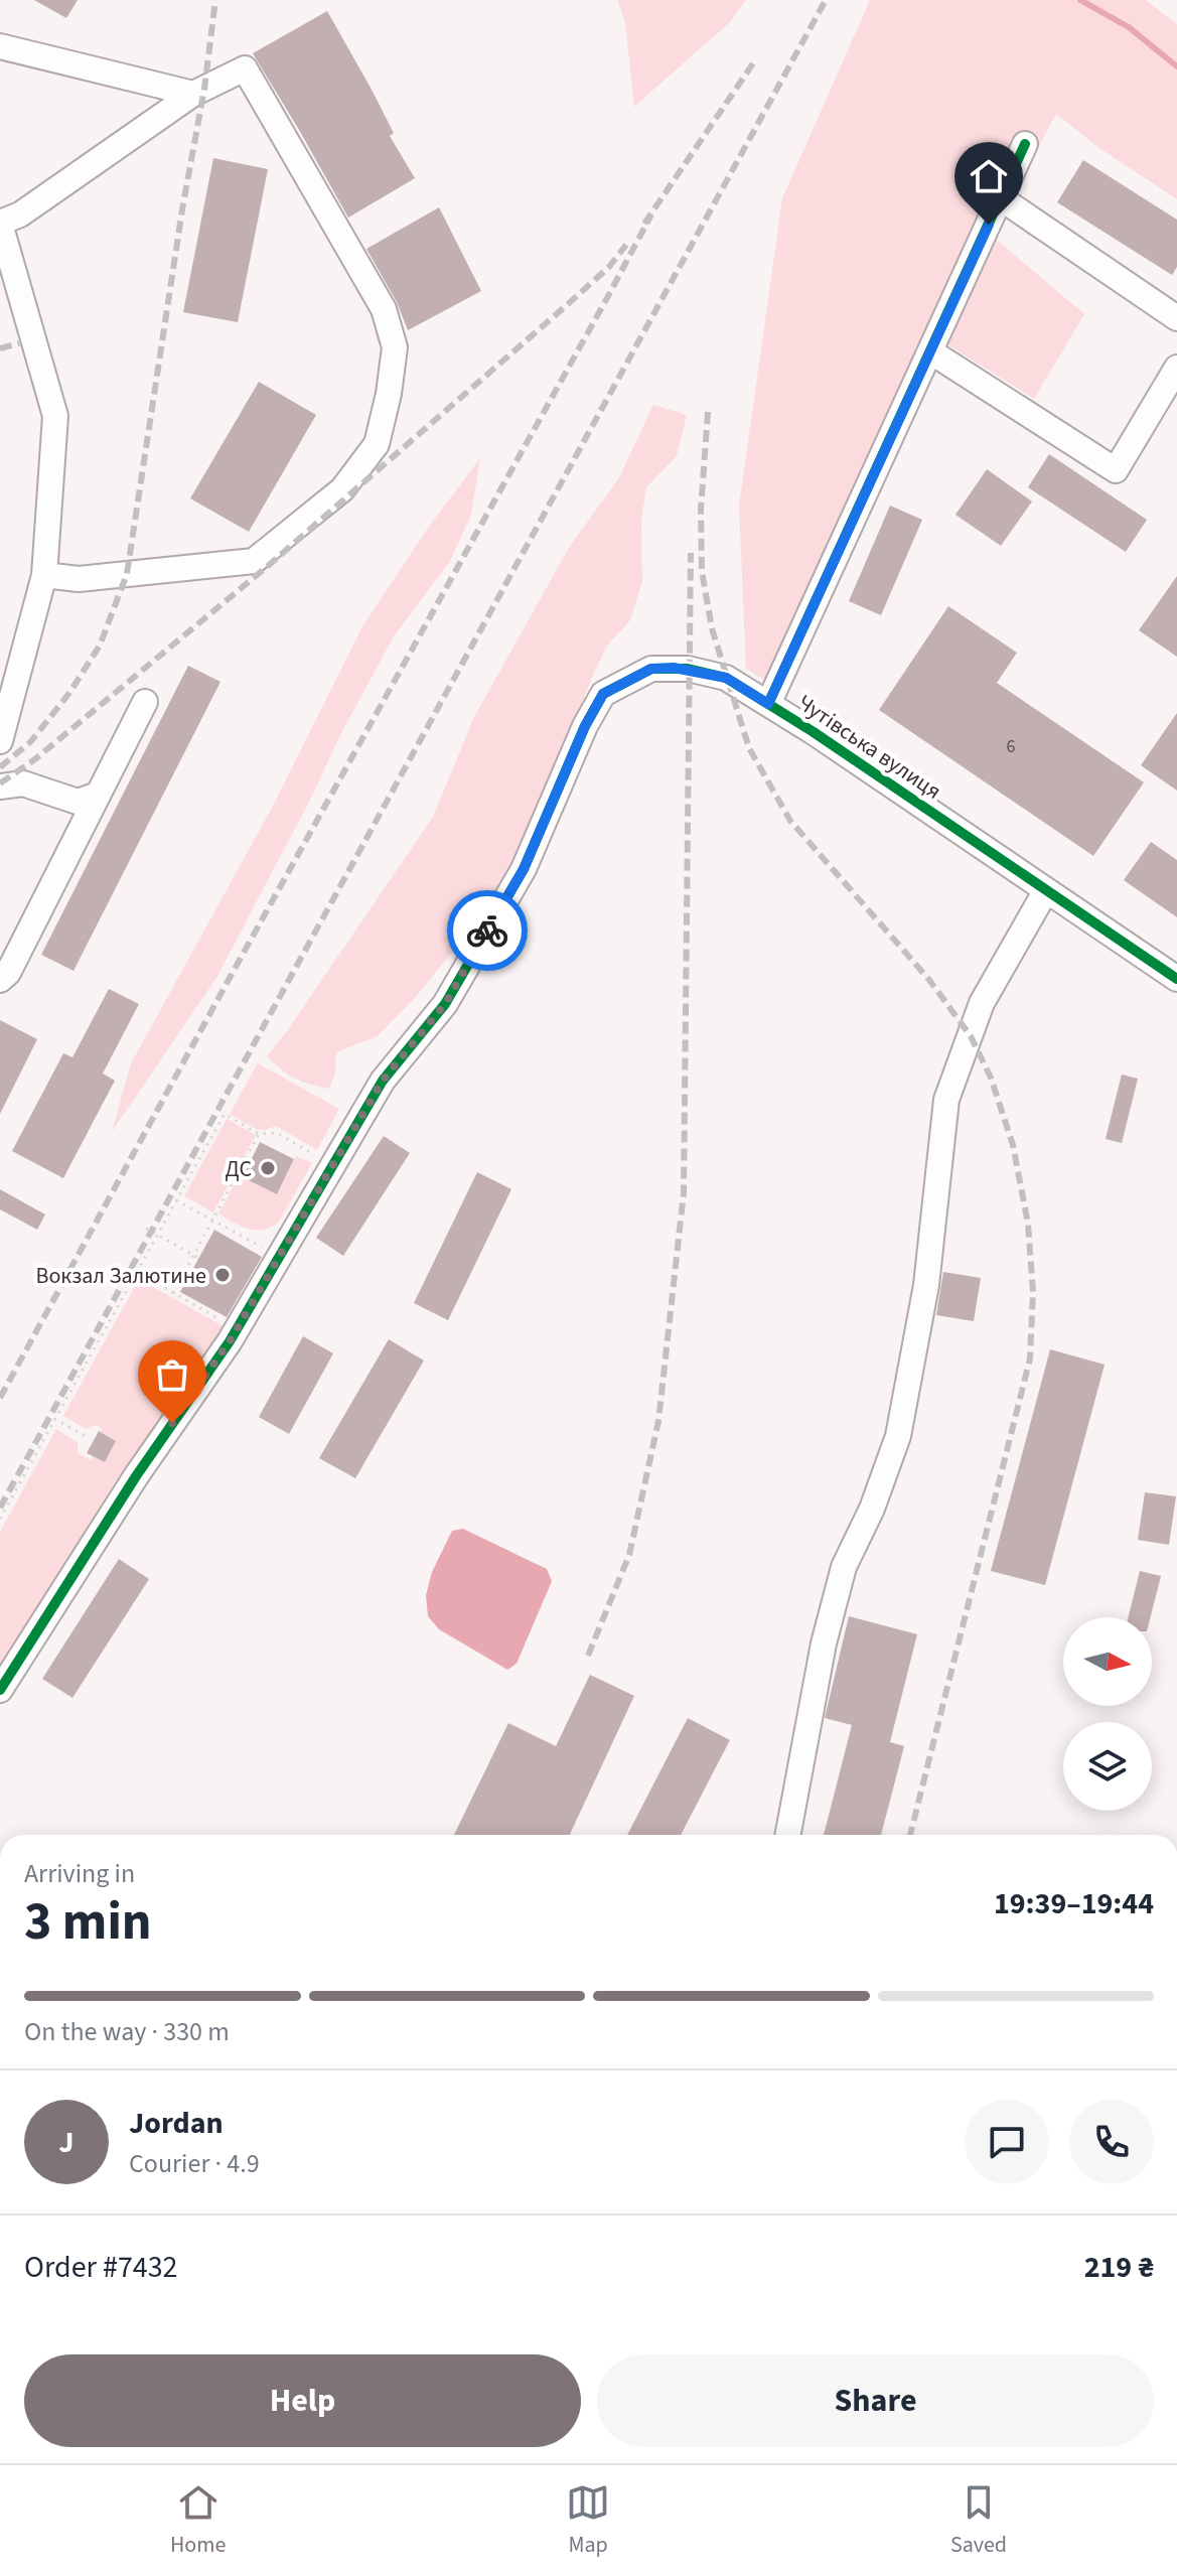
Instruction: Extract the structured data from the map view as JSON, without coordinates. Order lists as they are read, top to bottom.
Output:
{
  "streets": {
    "street": ["Чутівська вулиця"]
  },
  "places": ["ДС", "Вокзал Залютине"],
  "house_numbers": ["6"],
  "north": "right",
  "page": {
    "heading": ["3 min", "Arriving in", "19:39–19:44"],
    "panel": [
      "Jordan",
      "Courier · 4.9",
      "Order #7432",
      "219 ₴"
    ],
    "bar": "On the way · 330 m",
    "round": "J",
    "buttons": ["Help", "Share"],
    "tabs": ["Home", "Map", "Saved"]
  }
}
